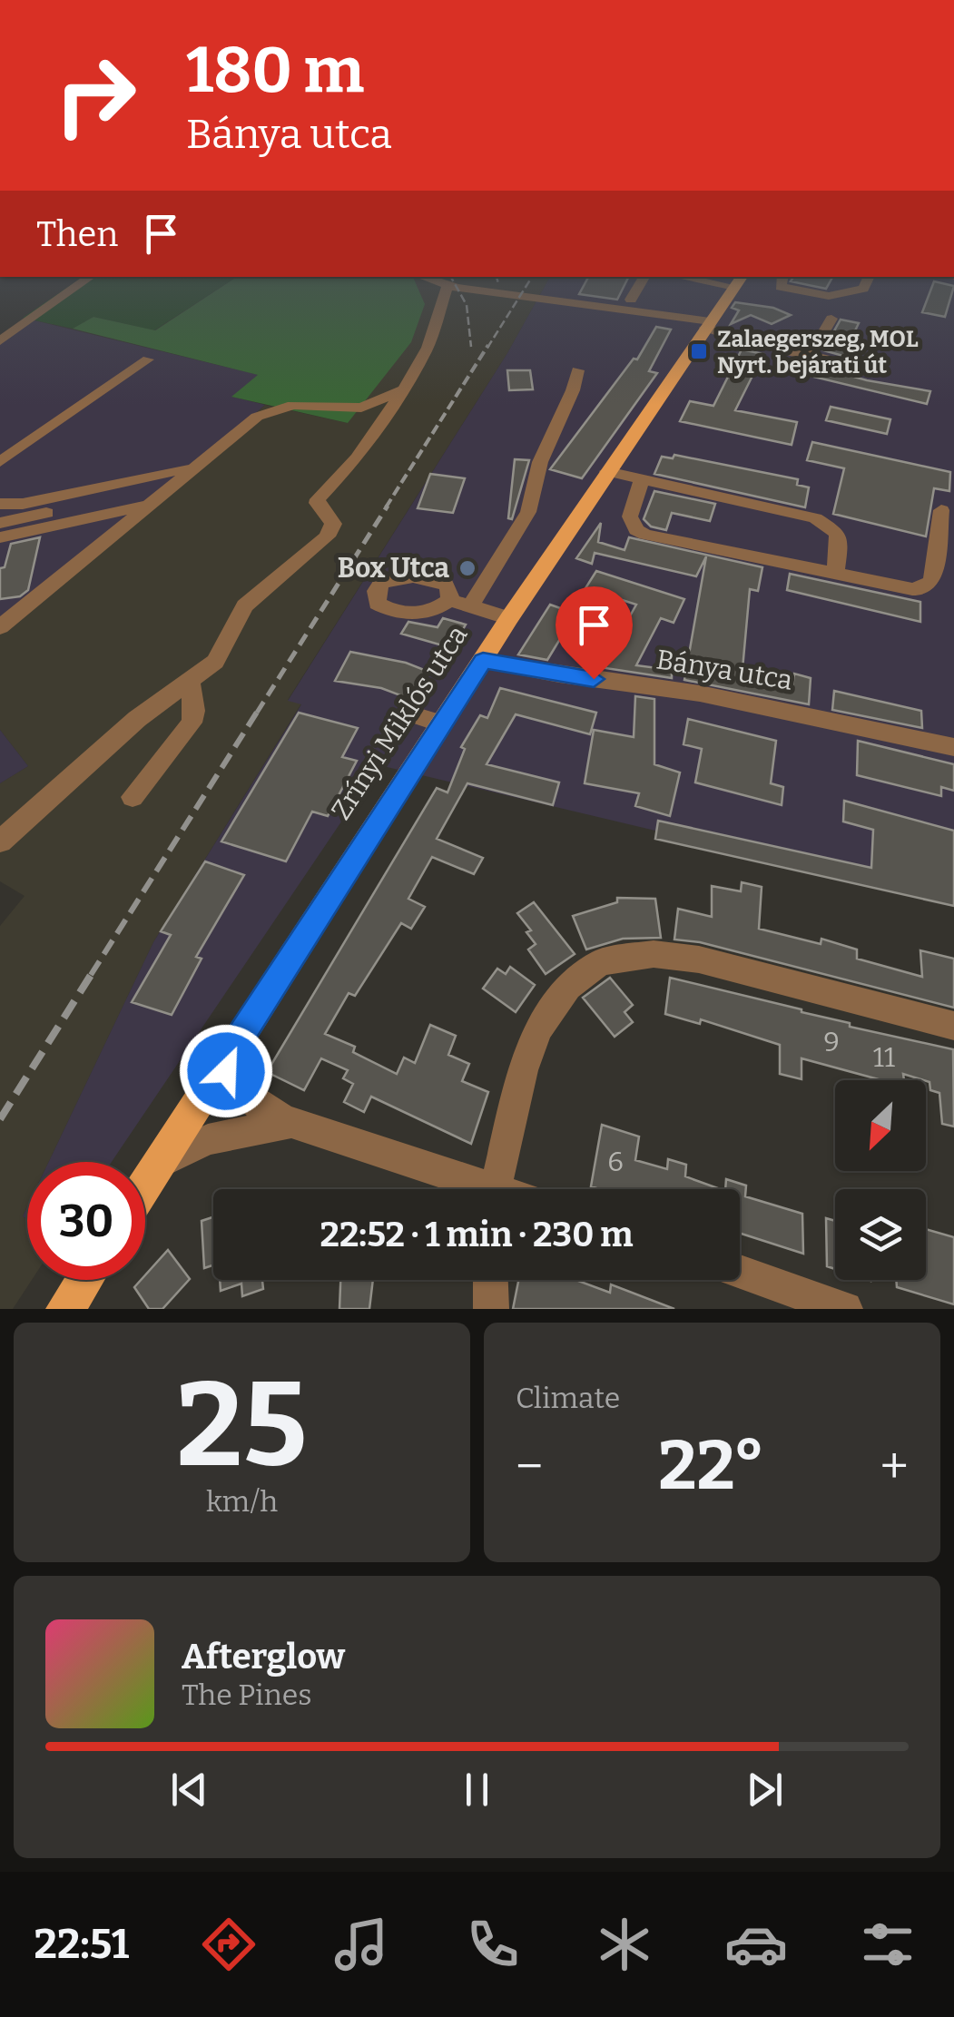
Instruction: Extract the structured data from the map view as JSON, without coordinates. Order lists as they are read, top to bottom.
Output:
{
  "streets": {
    "main road": ["Zrínyi Miklós utca"],
    "street": ["Bánya utca"]
  },
  "crossings": [
    ["Bánya utca", "Zrínyi Miklós utca"]
  ],
  "places": {
    "transit": ["Zalaegerszeg, MOL Nyrt. bejárati út"],
    "other": ["Box Utca"]
  },
  "house_numbers": ["9", "11", "6"],
  "north": "bottom left",
  "page": {
    "turn": ["180 m", "Bánya utca"],
    "then": "Then",
    "limit": "30",
    "trip": "22:52 · 1 min · 230 m",
    "tile": [
      ["25", "km/h"],
      "Climate"
    ],
    "heat": ["−", "22°", "+"],
    "song": ["Afterglow", "The Pines"],
    "tabs": "22:51"
  }
}
